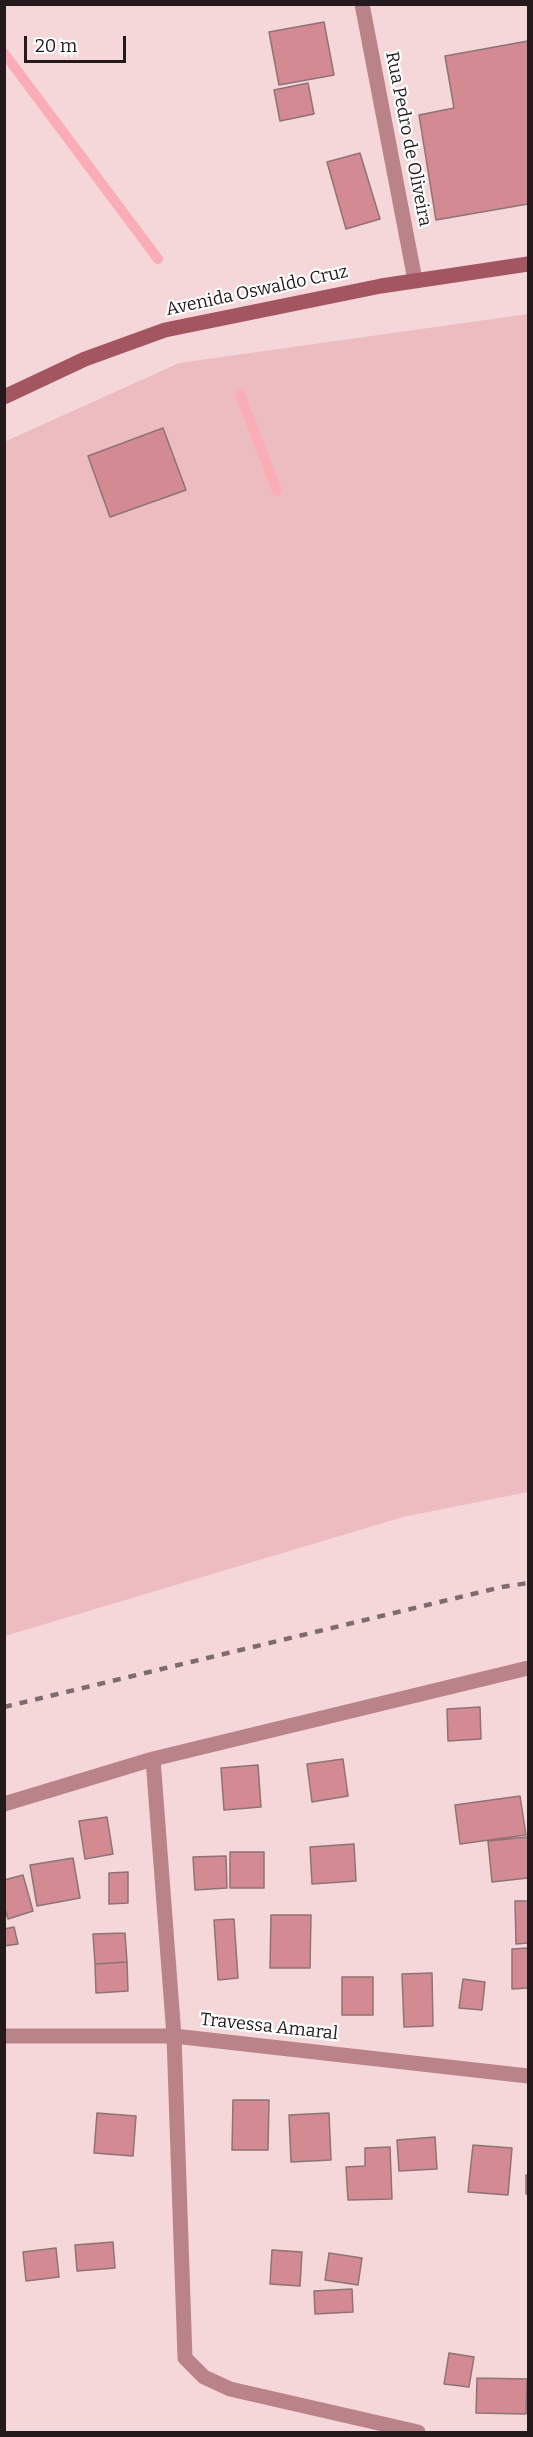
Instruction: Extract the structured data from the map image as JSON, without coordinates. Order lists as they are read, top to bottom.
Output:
{
  "streets": {
    "street": ["Rua Pedro de Oliveira", "Avenida Oswaldo Cruz", "Travessa Amaral"]
  },
  "crossings": [
    ["Rua Pedro de Oliveira", "Avenida Oswaldo Cruz"]
  ],
  "scale_bar": "20 m"
}
